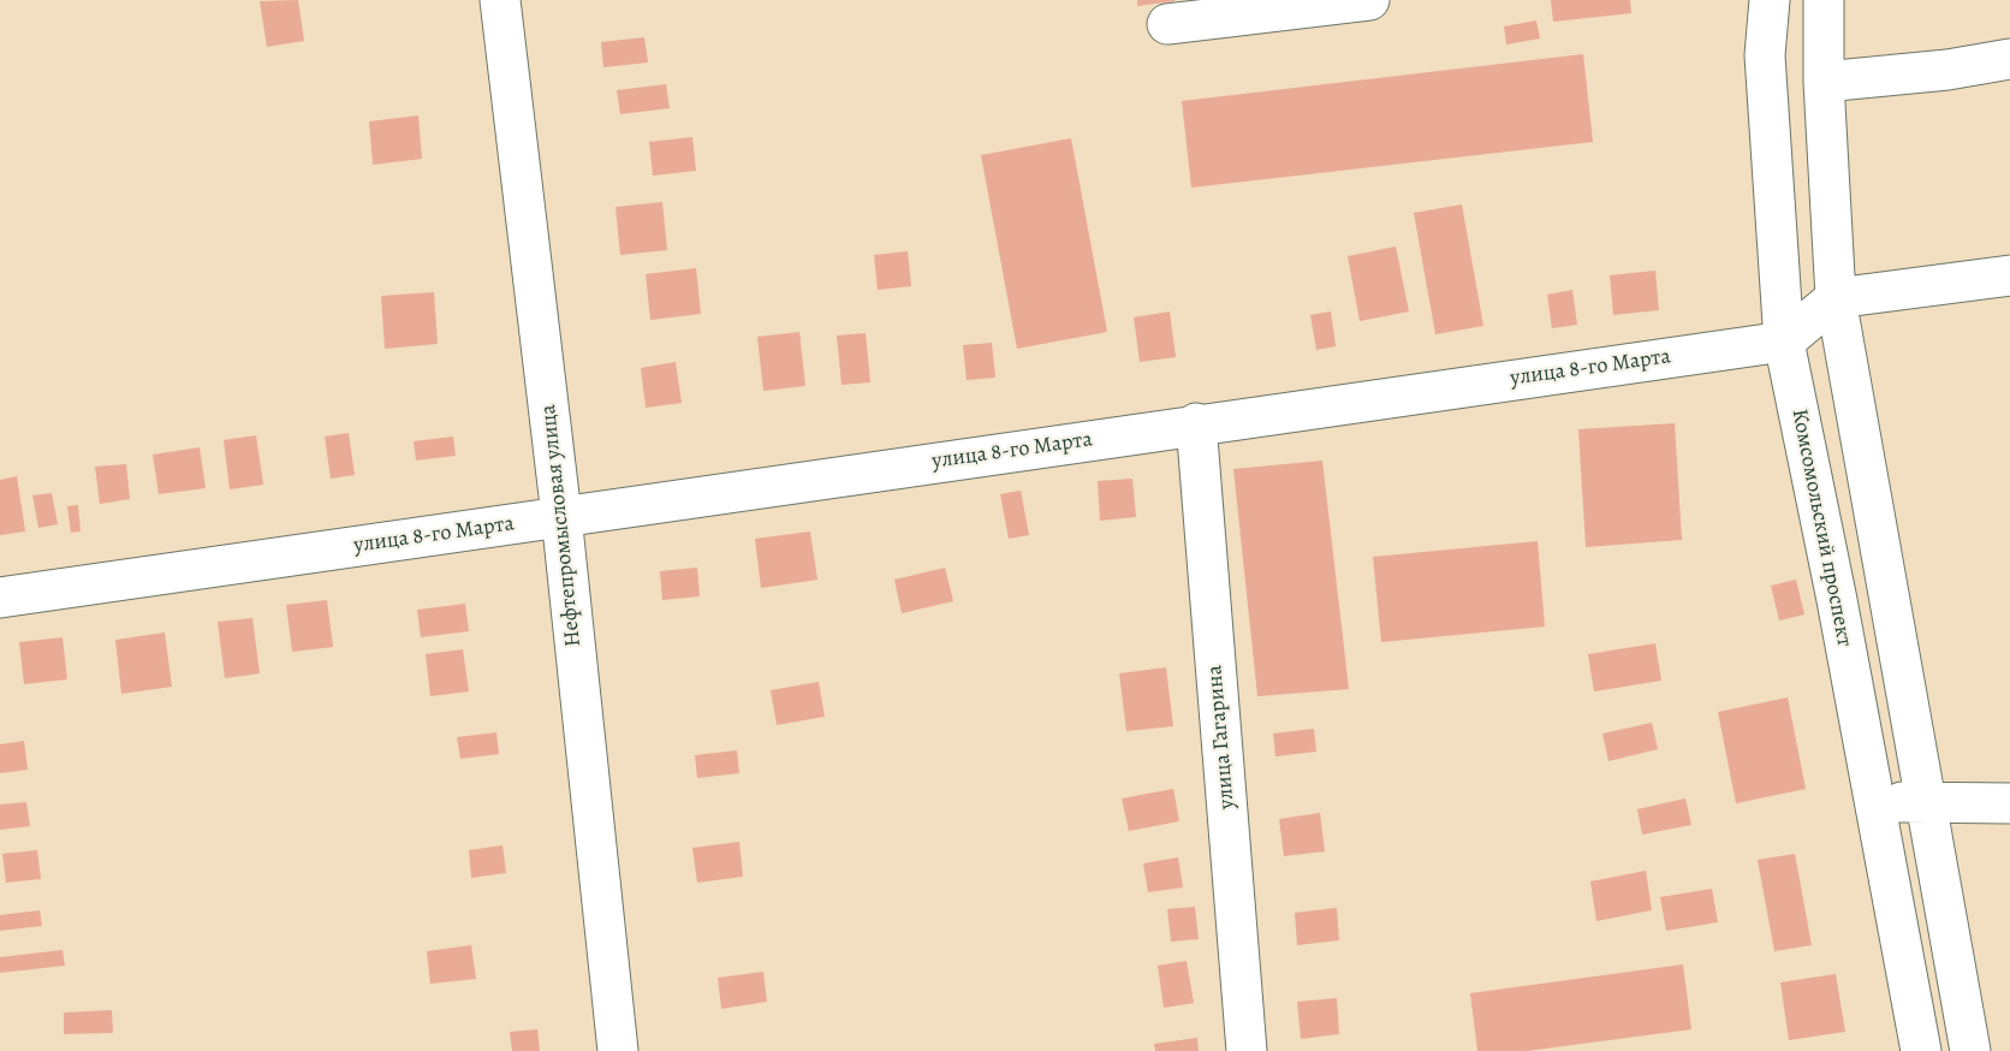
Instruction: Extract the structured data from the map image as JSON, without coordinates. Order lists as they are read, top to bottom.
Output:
{
  "streets": {
    "street": [
      "улица 8-го Марта",
      "Нефтепромысловая улица",
      "Комсомольский проспект",
      "улица Гагарина"
    ]
  },
  "crossings": [
    ["улица 8-го Марта", "Нефтепромысловая улица"],
    ["улица 8-го Марта", "Комсомольский проспект"],
    ["улица 8-го Марта", "улица Гагарина"]
  ]
}
